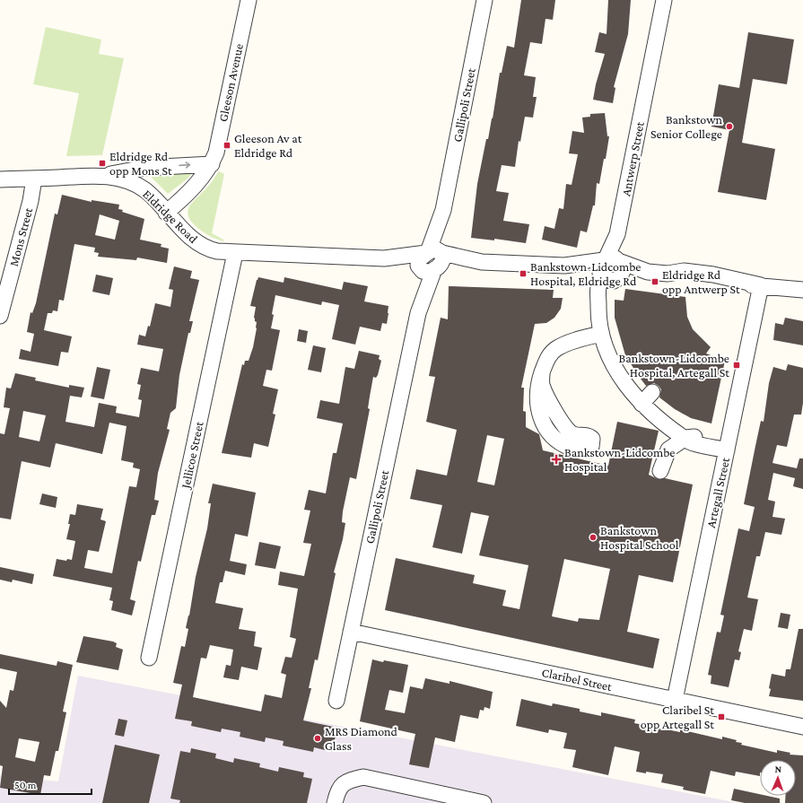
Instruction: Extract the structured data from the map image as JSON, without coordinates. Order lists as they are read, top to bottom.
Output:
{
  "streets": {
    "street": [
      "Gleeson Avenue",
      "Gallipoli Street",
      "Antwerp Street",
      "Eldridge Road",
      "Mons Street",
      "Jellicoe Street",
      "Artegall Street",
      "Claribel Street"
    ]
  },
  "crossings": [
    ["Gleeson Avenue", "Eldridge Road"],
    ["Gallipoli Street", "Eldridge Road"],
    ["Gallipoli Street", "Claribel Street"],
    ["Antwerp Street", "Eldridge Road"],
    ["Eldridge Road", "Mons Street"],
    ["Eldridge Road", "Jellicoe Street"],
    ["Eldridge Road", "Artegall Street"],
    ["Artegall Street", "Claribel Street"]
  ],
  "places": {
    "other": ["Bankstown Senior College", "Bankstown Hospital School", "MRS Diamond Glass"],
    "transit": [
      "Gleeson Av at Eldridge Rd",
      "Eldridge Rd opp Mons St",
      "Bankstown-Lidcombe Hospital, Eldridge Rd",
      "Eldridge Rd opp Antwerp St",
      "Bankstown-Lidcombe Hospital, Artegall St",
      "Claribel St opp Artegall St"
    ],
    "health": ["Bankstown-Lidcombe Hospital"]
  },
  "scale_bar": "50 m",
  "north": "top"
}
